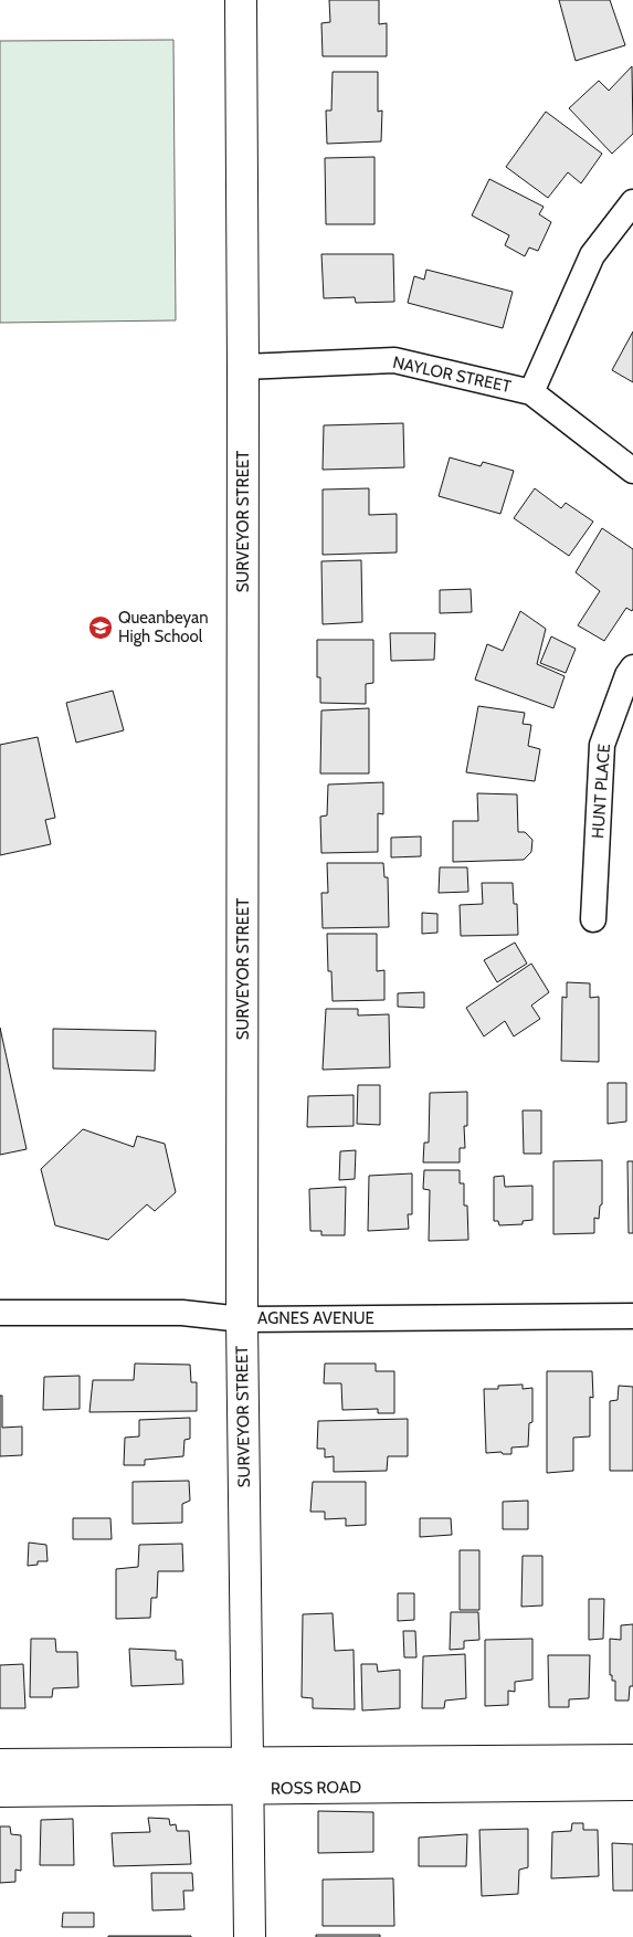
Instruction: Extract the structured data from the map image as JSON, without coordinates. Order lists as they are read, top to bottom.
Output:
{
  "streets": {
    "street": [
      "NAYLOR STREET",
      "SURVEYOR STREET",
      "HUNT PLACE",
      "AGNES AVENUE",
      "ROSS ROAD"
    ]
  },
  "crossings": [
    ["NAYLOR STREET", "SURVEYOR STREET"],
    ["SURVEYOR STREET", "AGNES AVENUE"],
    ["SURVEYOR STREET", "ROSS ROAD"]
  ],
  "places": {
    "school or university": ["Queanbeyan High School"]
  }
}
